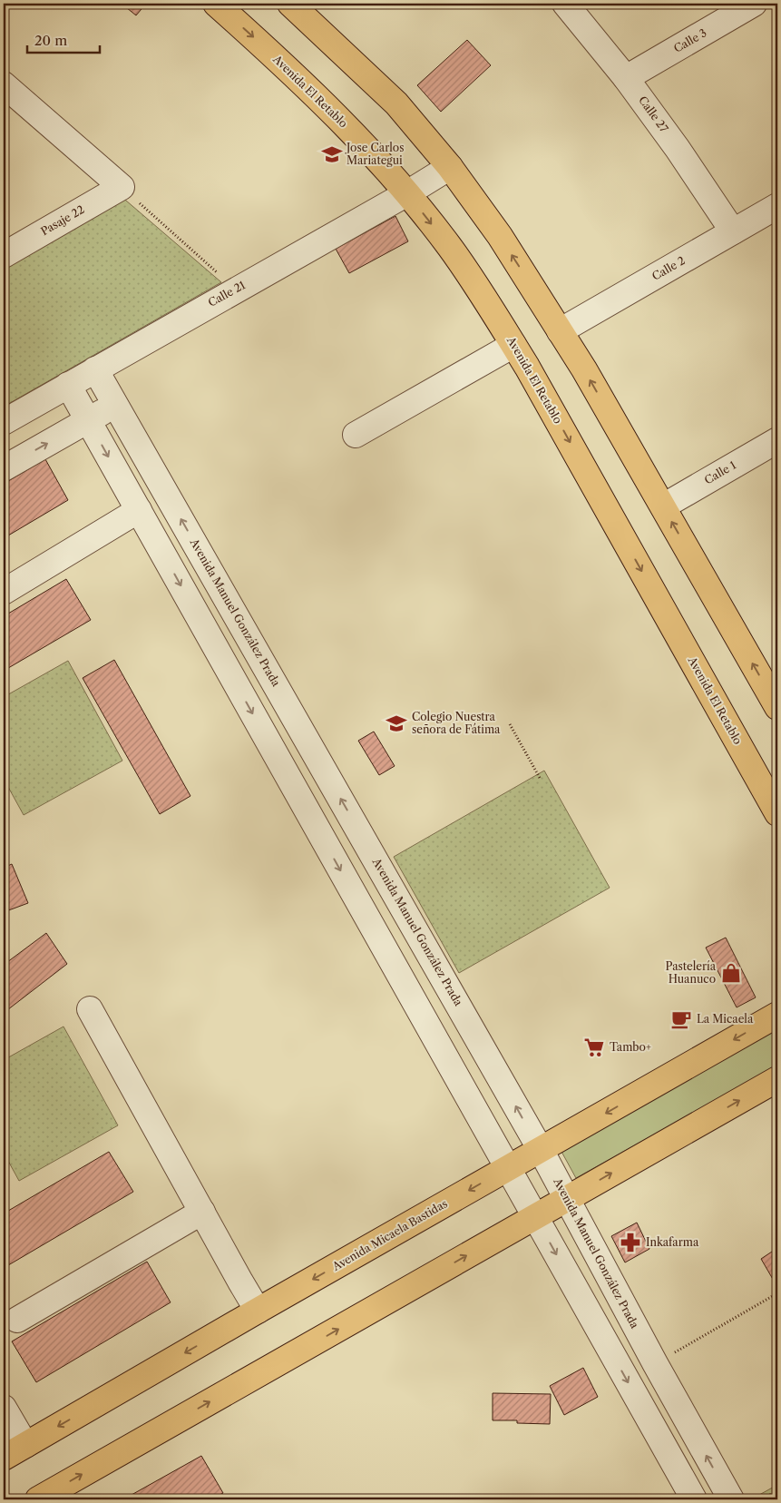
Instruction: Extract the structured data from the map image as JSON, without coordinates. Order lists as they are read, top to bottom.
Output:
{
  "streets": {
    "main road": ["Avenida El Retablo", "Avenida Micaela Bastidas"],
    "street": [
      "Calle 3",
      "Calle 27",
      "Pasaje 22",
      "Calle 2",
      "Calle 21",
      "Calle 1",
      "Avenida Manuel González Prada"
    ]
  },
  "crossings": [
    ["Calle 3", "Calle 27"],
    ["Avenida El Retablo", "Calle 21"],
    ["Calle 27", "Calle 2"],
    ["Calle 21", "Avenida Manuel González Prada"],
    ["Avenida Manuel González Prada", "Avenida Micaela Bastidas"]
  ],
  "places": {
    "school or university": ["Jose Carlos Mariategui", "Colegio Nuestra señora de Fátima"],
    "shop": ["Pastelería Huanuco"],
    "cafe": ["La Micaela"],
    "supermarket": ["Tambo+"],
    "pharmacy": ["Inkafarma"]
  },
  "scale_bar": "20 m"
}
